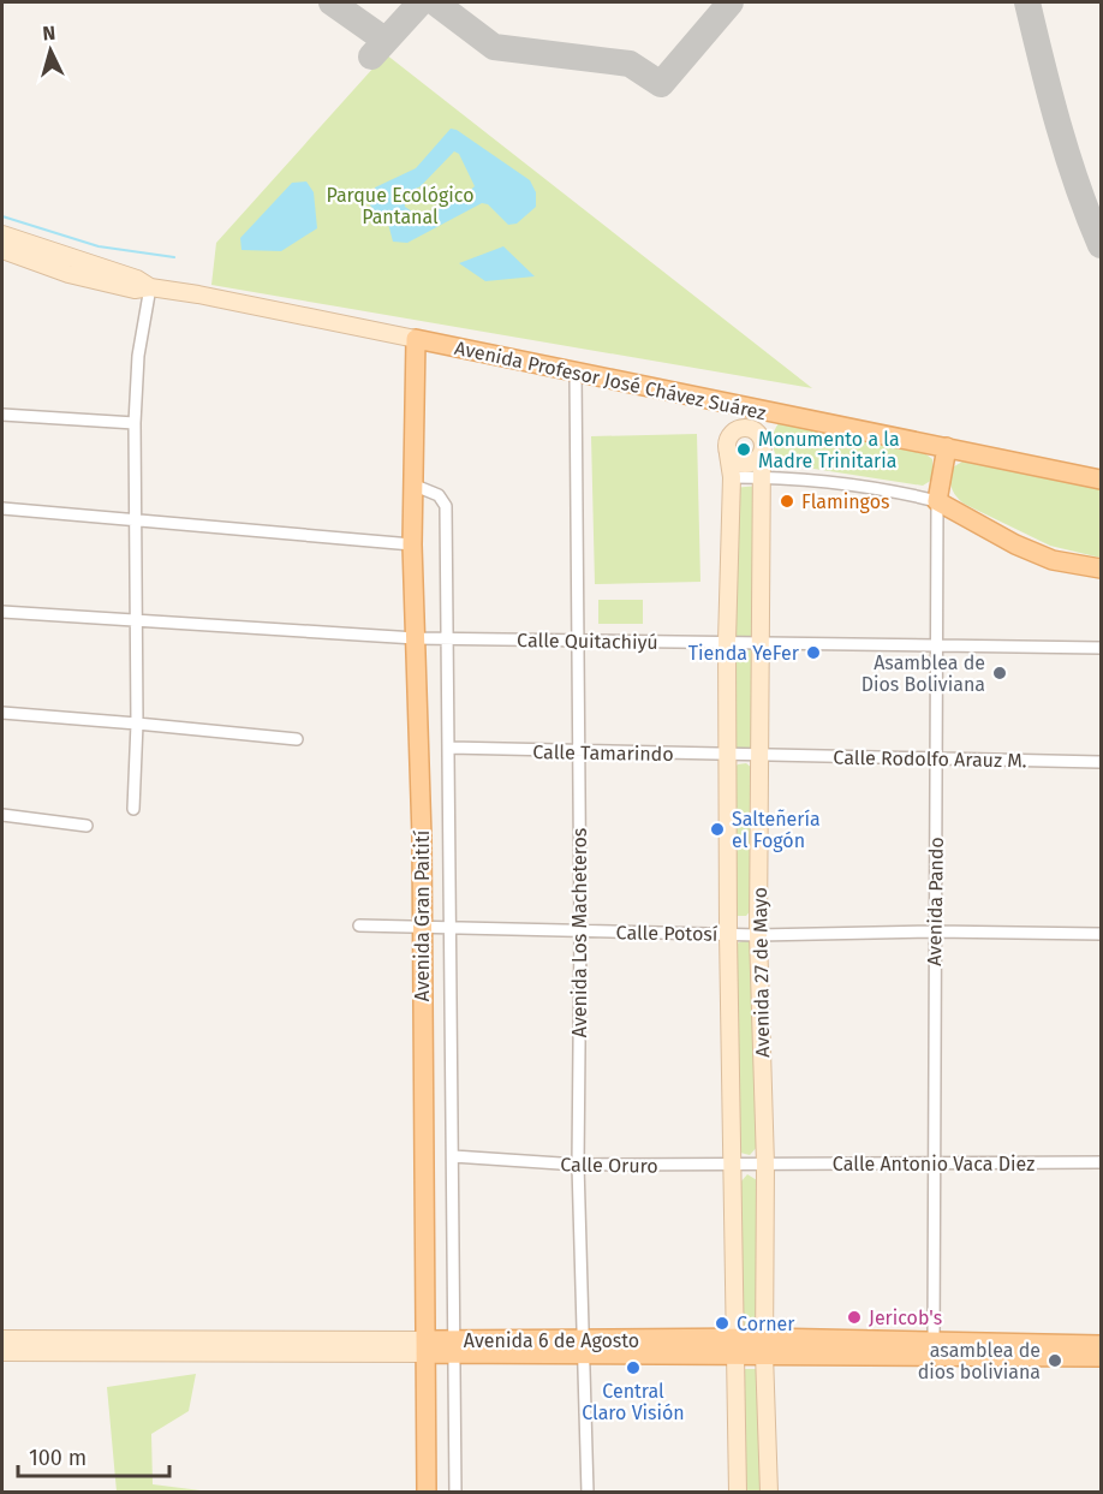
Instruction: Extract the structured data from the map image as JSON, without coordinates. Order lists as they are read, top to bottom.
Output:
{
  "streets": {
    "main road": [
      "Avenida Profesor José Chávez Suárez",
      "Avenida Pando",
      "Avenida Gran Paitití",
      "Avenida 27 de Mayo",
      "Avenida 6 de Agosto"
    ],
    "street": [
      "Calle Quitachiyú",
      "Calle Tamarindo",
      "Calle Rodolfo Arauz M.",
      "Avenida Los Macheteros",
      "Calle Potosí",
      "Calle Antonio Vaca Diez",
      "Calle Oruro"
    ]
  },
  "crossings": [
    ["Avenida Profesor José Chávez Suárez", "Avenida Pando"],
    ["Avenida Profesor José Chávez Suárez", "Avenida Gran Paitití"],
    ["Avenida Profesor José Chávez Suárez", "Avenida Los Macheteros"],
    ["Calle Quitachiyú", "Avenida Pando"],
    ["Calle Quitachiyú", "Avenida Gran Paitití"],
    ["Calle Quitachiyú", "Avenida Los Macheteros"],
    ["Calle Quitachiyú", "Avenida 27 de Mayo"],
    ["Calle Tamarindo", "Calle Rodolfo Arauz M."],
    ["Calle Tamarindo", "Avenida Los Macheteros"],
    ["Calle Tamarindo", "Avenida 27 de Mayo"],
    ["Calle Rodolfo Arauz M.", "Avenida Pando"],
    ["Calle Rodolfo Arauz M.", "Avenida 27 de Mayo"],
    ["Avenida Pando", "Calle Potosí"],
    ["Avenida Pando", "Calle Antonio Vaca Diez"],
    ["Avenida Pando", "Avenida 6 de Agosto"],
    ["Avenida Gran Paitití", "Calle Potosí"],
    ["Avenida Gran Paitití", "Avenida 6 de Agosto"],
    ["Avenida Los Macheteros", "Calle Potosí"],
    ["Avenida Los Macheteros", "Calle Oruro"],
    ["Avenida Los Macheteros", "Avenida 6 de Agosto"],
    ["Calle Potosí", "Avenida 27 de Mayo"],
    ["Avenida 27 de Mayo", "Calle Antonio Vaca Diez"],
    ["Avenida 27 de Mayo", "Calle Oruro"],
    ["Avenida 27 de Mayo", "Avenida 6 de Agosto"],
    ["Calle Antonio Vaca Diez", "Calle Oruro"]
  ],
  "parks": ["Parque Ecológico Pantanal"],
  "places": [
    "Monumento a la Madre Trinitaria",
    "Flamingos",
    "Tienda YeFer",
    "Asamblea de Dios Boliviana",
    "Salteñería el Fogón",
    "Jericob's",
    "Corner",
    "asamblea de dios boliviana",
    "Central Claro Visión"
  ],
  "scale_bar": "100 m",
  "north": "top"
}
